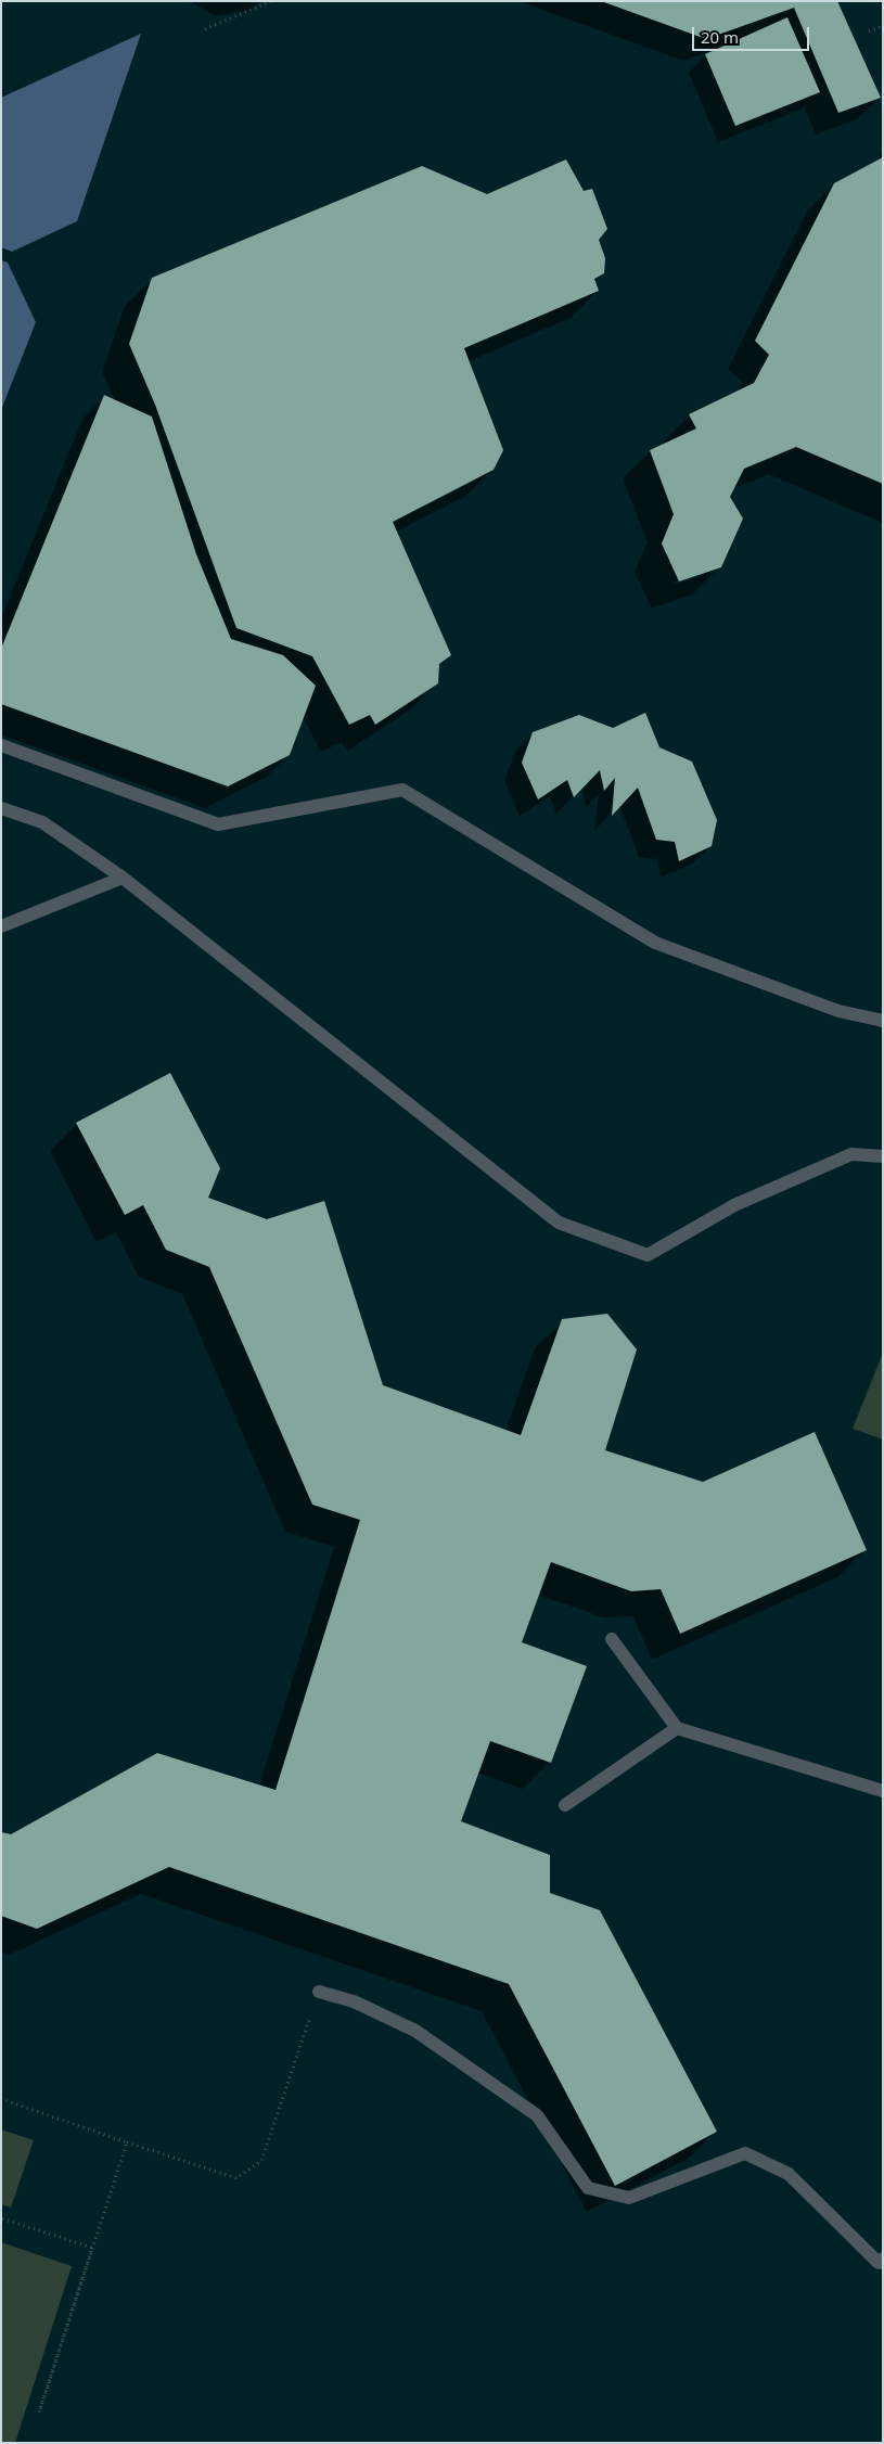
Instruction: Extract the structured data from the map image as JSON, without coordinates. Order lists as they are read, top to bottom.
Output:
{
  "scale_bar": "20 m"
}
